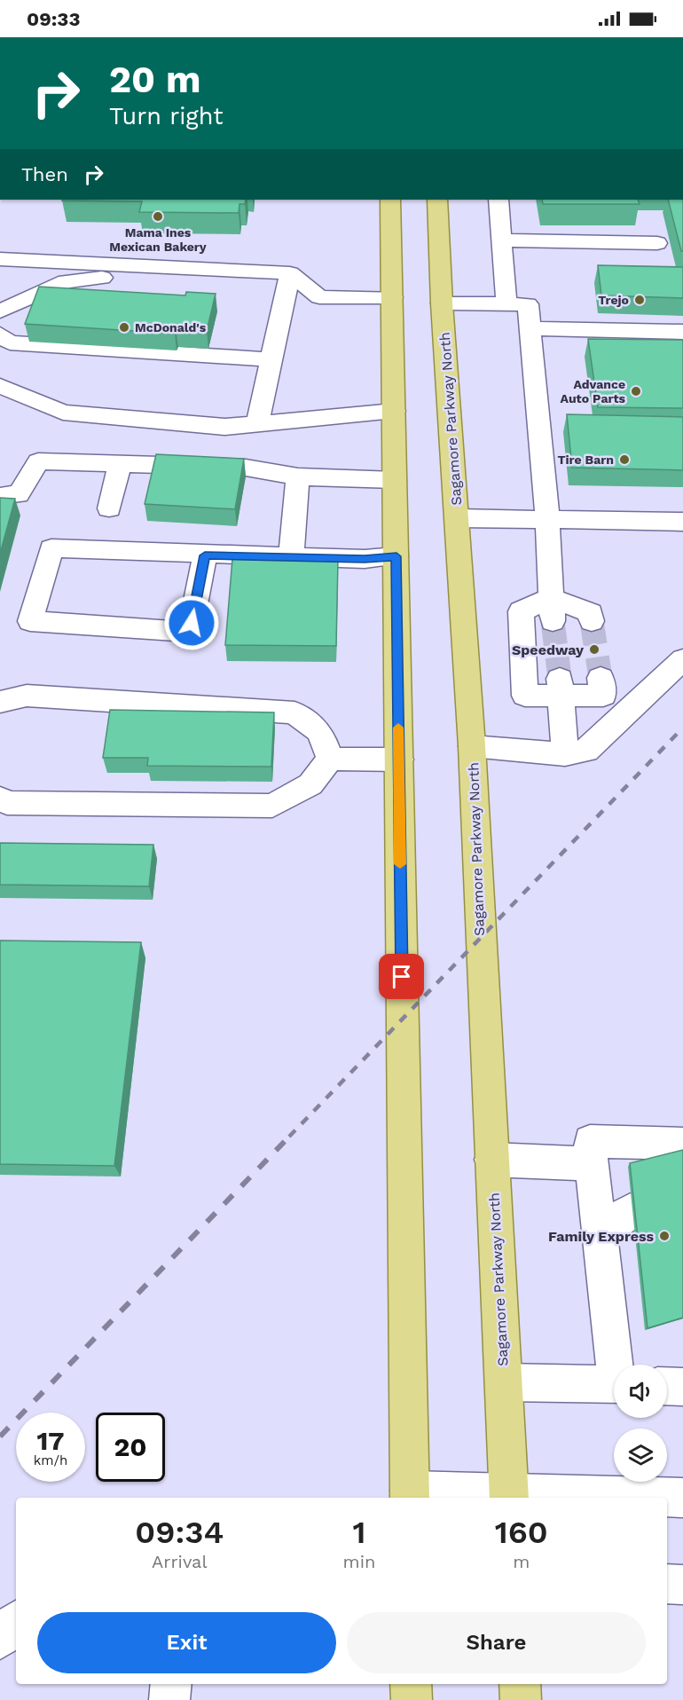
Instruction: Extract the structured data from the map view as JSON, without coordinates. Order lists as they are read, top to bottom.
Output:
{
  "streets": {
    "main road": ["Sagamore Parkway North"]
  },
  "places": [
    "Mama Ines Mexican Bakery",
    "Trejo",
    "McDonald's",
    "Advance Auto Parts",
    "Tire Barn",
    "Speedway",
    "Family Express"
  ],
  "page": {
    "status": "09:33",
    "turn": ["20 m", "Turn right"],
    "then": "Then",
    "speed": "17 km/h",
    "limit": "20",
    "eta": [
      "09:34",
      "Arrival",
      "1",
      "min",
      "160",
      "m"
    ],
    "buttons": ["Exit", "Share"]
  }
}
